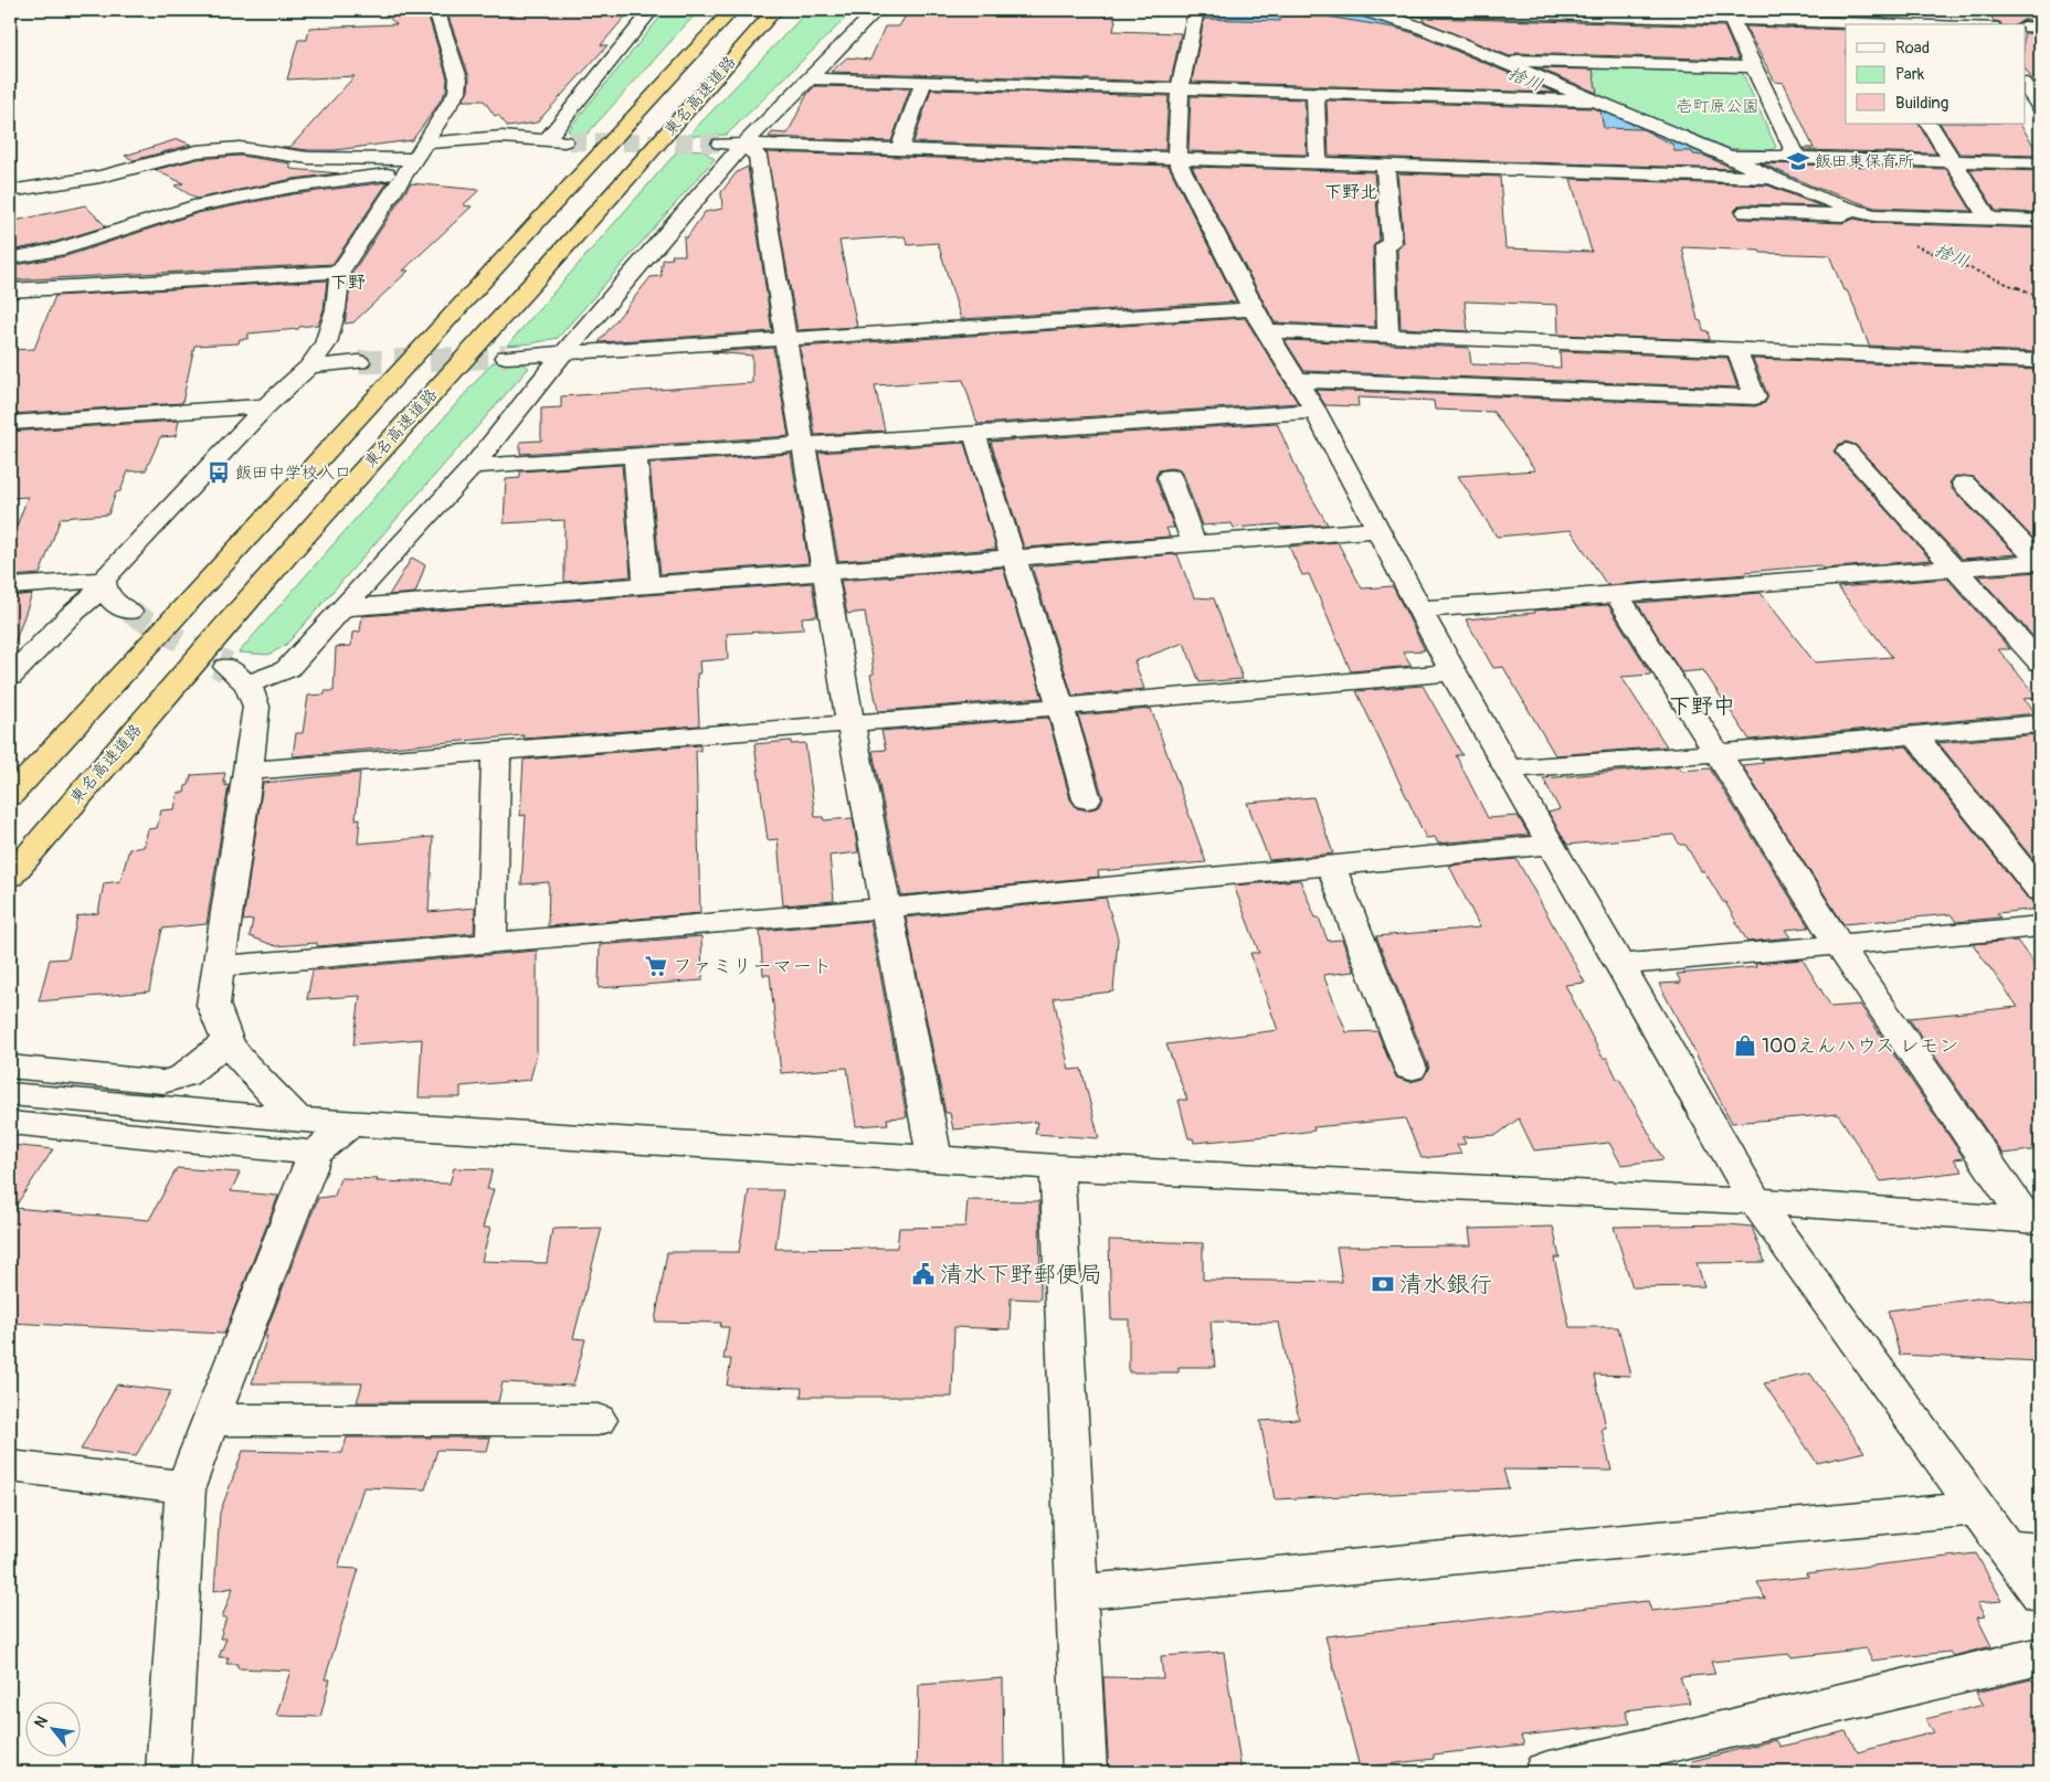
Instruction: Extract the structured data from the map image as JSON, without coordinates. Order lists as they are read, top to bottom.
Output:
{
  "streets": {
    "highway": ["東名高速道路"]
  },
  "districts": ["下野北", "下野", "下野中"],
  "water": ["捨川"],
  "parks": ["壱町原公園"],
  "places": {
    "school or university": ["飯田東保育所"],
    "bus stop": ["飯田中学校入口"],
    "supermarket": ["ファミリーマート"],
    "shop": ["100えんハウス レモン"],
    "public building": ["清水下野郵便局"],
    "bank": ["清水銀行"]
  },
  "legend": ["Road", "Park", "Building"],
  "north": "top left"
}
